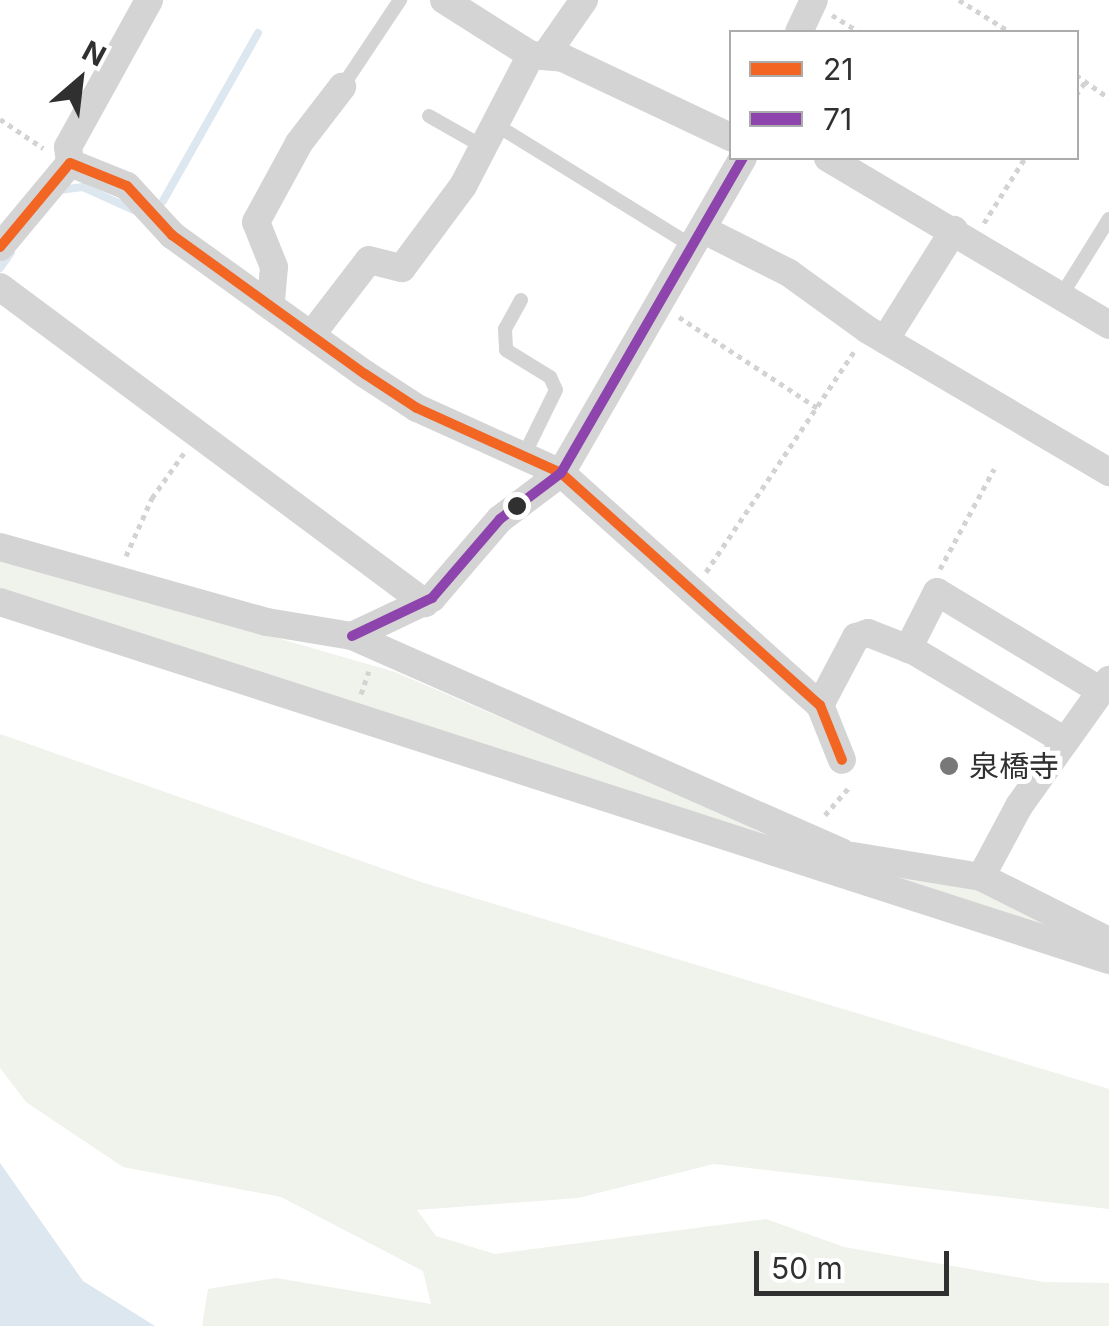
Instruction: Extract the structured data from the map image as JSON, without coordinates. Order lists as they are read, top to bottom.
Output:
{
  "places": ["泉橋寺"],
  "lines": ["transit line 71", "transit line 21"],
  "legend": ["21", "71"],
  "scale_bar": "50 m",
  "north": "top right"
}
